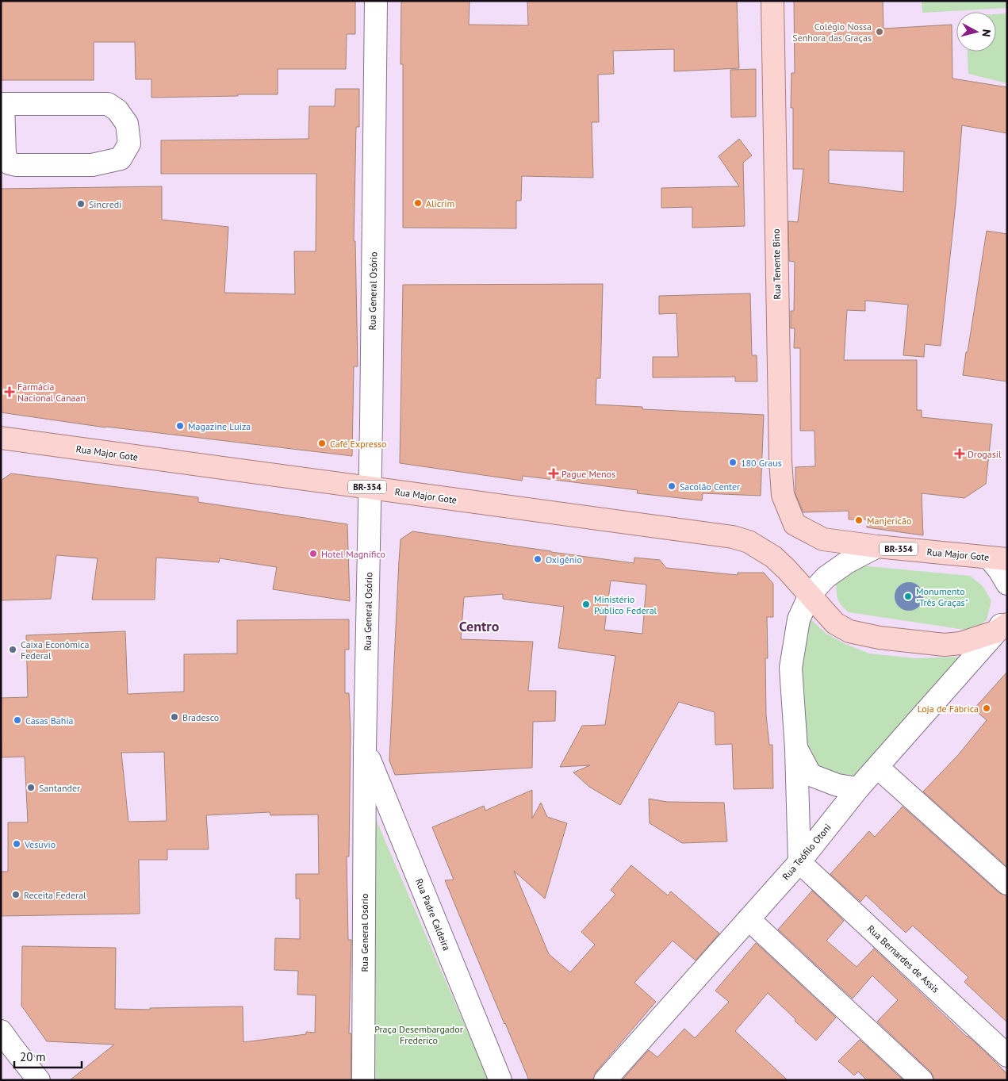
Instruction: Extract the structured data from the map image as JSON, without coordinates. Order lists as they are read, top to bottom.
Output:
{
  "streets": {
    "main road": ["Rua Tenente Bino", "Rua Major Gote", "BR-354"],
    "street": [
      "Rua General Osório",
      "Rua Teófilo Otoni",
      "Rua Padre Caldeira",
      "Rua Bernardes de Assis"
    ]
  },
  "crossings": [
    ["Rua Tenente Bino", "Rua Major Gote"],
    ["Rua General Osório", "Rua Major Gote"],
    ["Rua General Osório", "Rua Padre Caldeira"],
    ["Rua Major Gote", "Rua Teófilo Otoni"],
    ["Rua Teófilo Otoni", "Rua Bernardes de Assis"]
  ],
  "districts": ["Centro"],
  "parks": ["Praça Desembargador Frederico"],
  "places": {
    "other": [
      "Colégio Nossa Senhora das Graças",
      "Alicrim",
      "Sincredi",
      "Magazine Luiza",
      "Café Expresso",
      "180 Graus",
      "Sacolão Center",
      "Manjericão",
      "Hotel Magnífico",
      "Oxigênio",
      "Monumento \"Três Graças\"",
      "Ministério Público Federal",
      "Caixa Econômica Federal",
      "Loja de Fábrica",
      "Bradesco",
      "Casas Bahia",
      "Santander",
      "Vesúvio",
      "Receita Federal"
    ],
    "health": ["Farmácia Nacional Canaan", "Drogasil", "Pague Menos"]
  },
  "scale_bar": "20 m",
  "north": "right"
}
